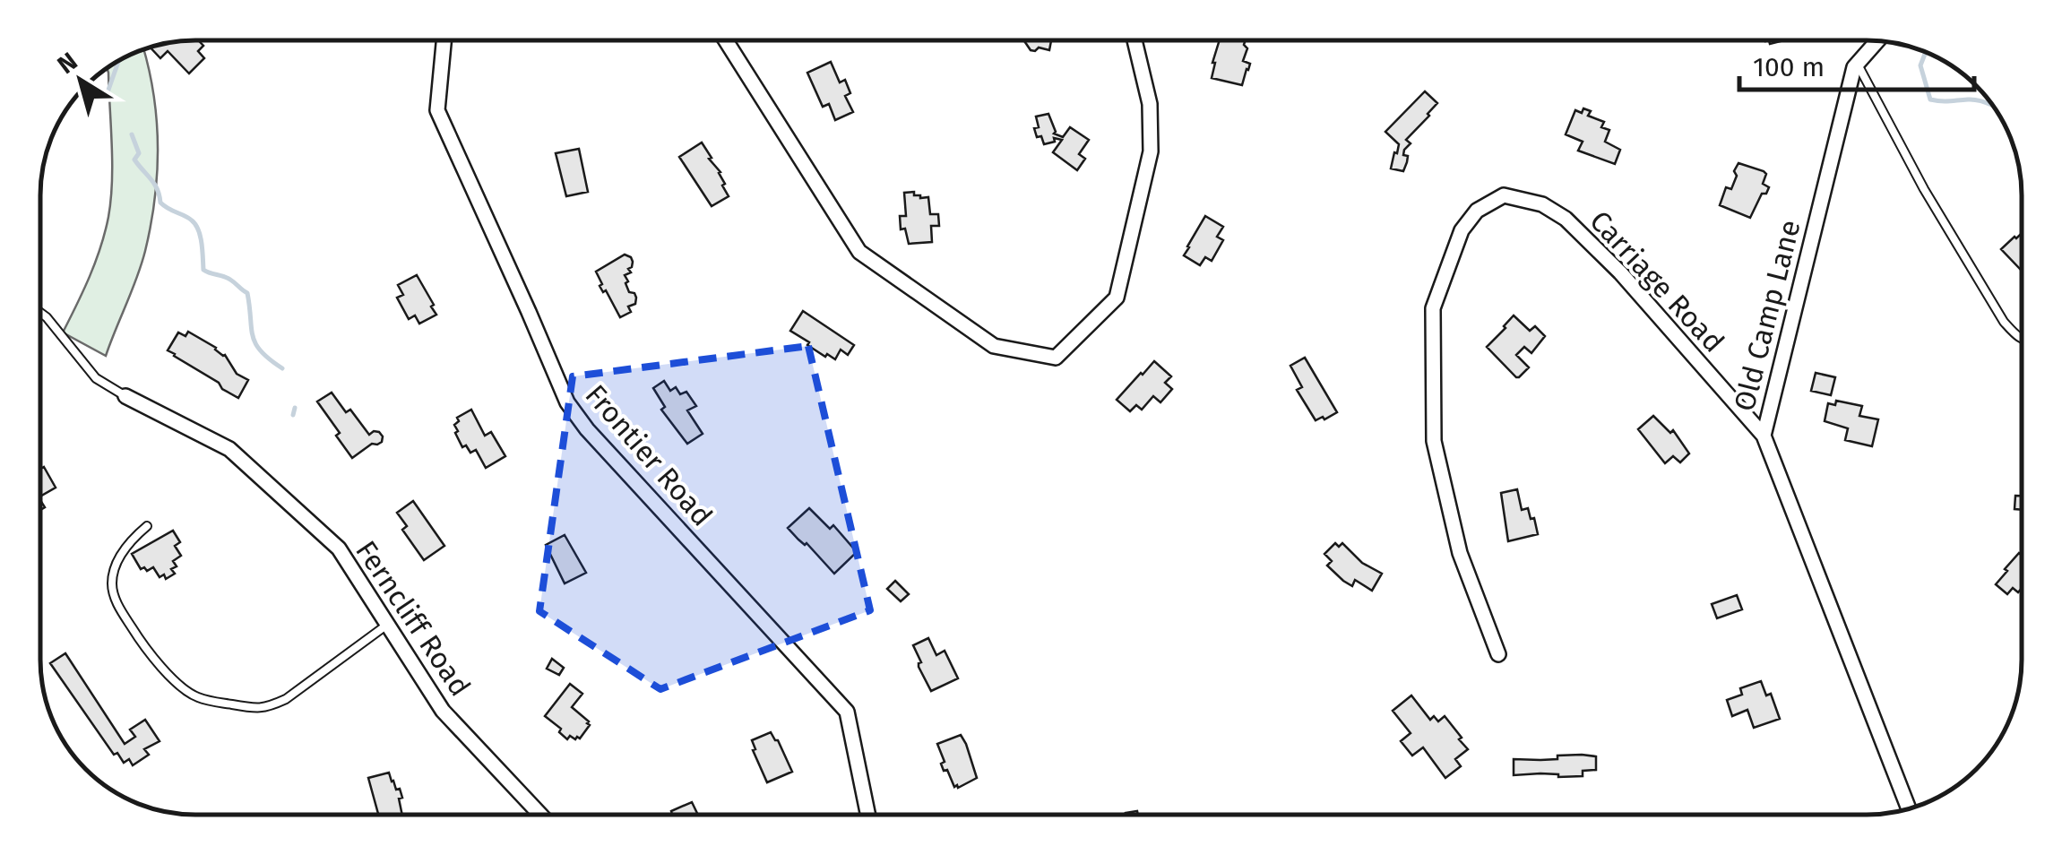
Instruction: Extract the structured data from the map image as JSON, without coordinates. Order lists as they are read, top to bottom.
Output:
{
  "streets": {
    "street": [
      "Carriage Road",
      "Old Camp Lane",
      "Frontier Road",
      "Ferncliff Road"
    ]
  },
  "crossings": [
    ["Carriage Road", "Old Camp Lane"]
  ],
  "scale_bar": "100 m",
  "north": "top left"
}
